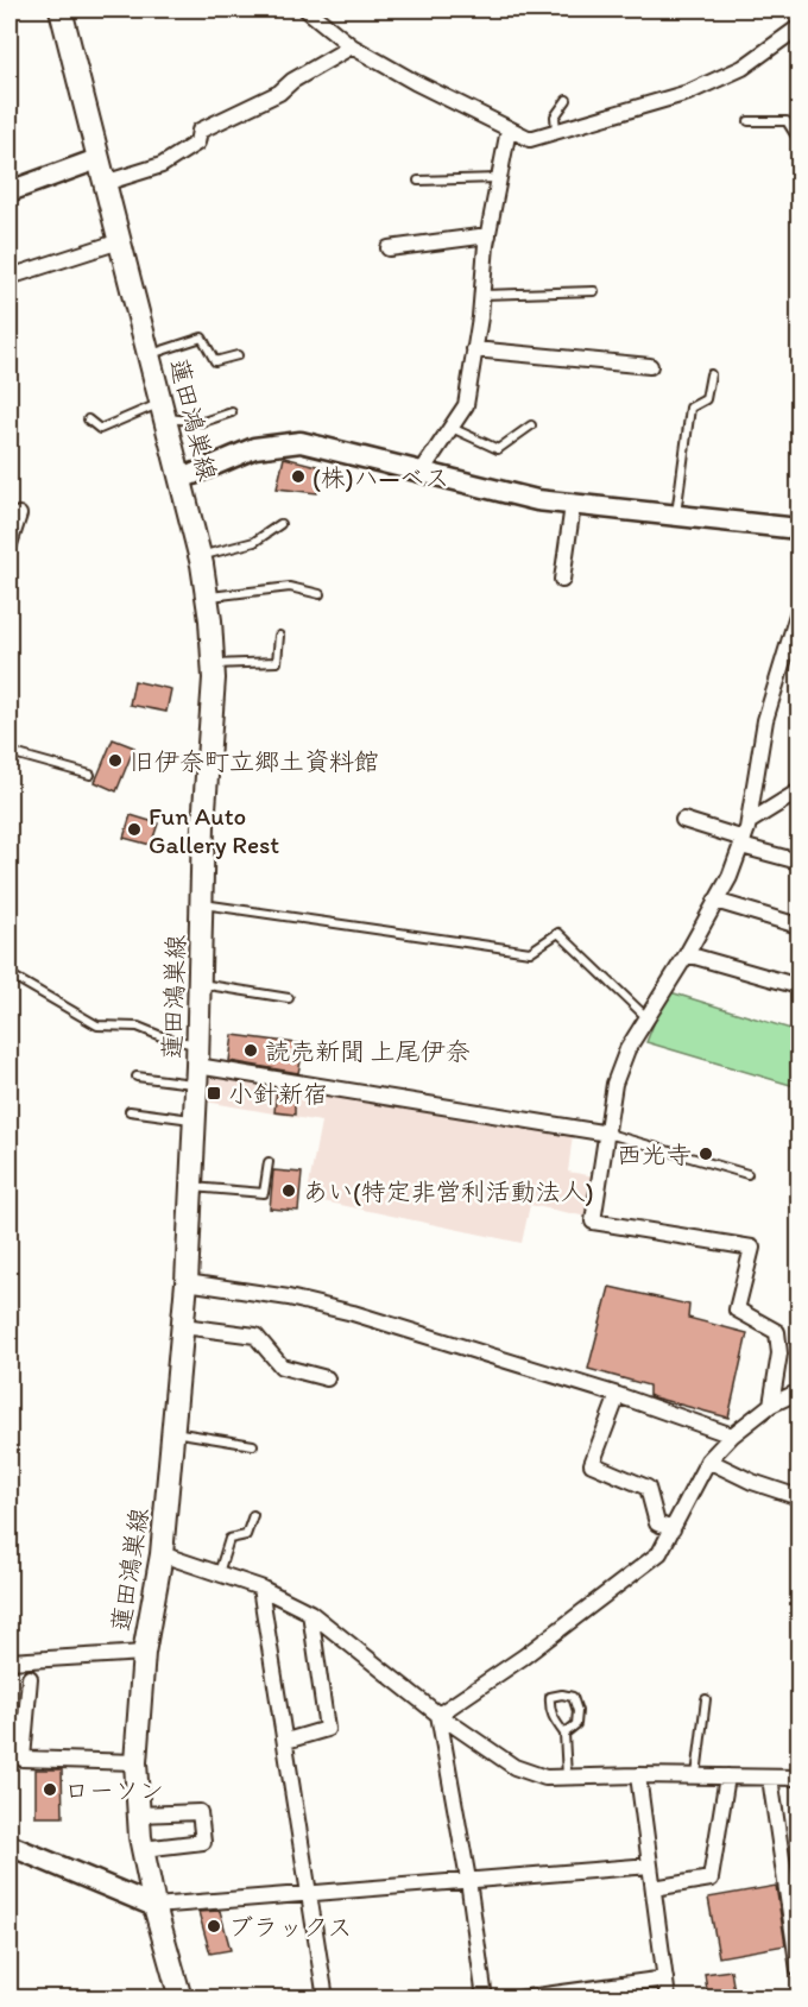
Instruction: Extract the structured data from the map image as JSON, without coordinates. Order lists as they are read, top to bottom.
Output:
{
  "streets": {
    "main road": ["蓮田鴻巣線"]
  },
  "places": {
    "other": [
      "(株)ハ―ベス",
      "旧伊奈町立郷土資料館",
      "Fun Auto Gallery Rest",
      "読売新聞 上尾伊奈",
      "西光寺",
      "あい(特定非営利活動法人)",
      "ローソン",
      "ブラックス"
    ],
    "transit": ["小針新宿"]
  }
}
